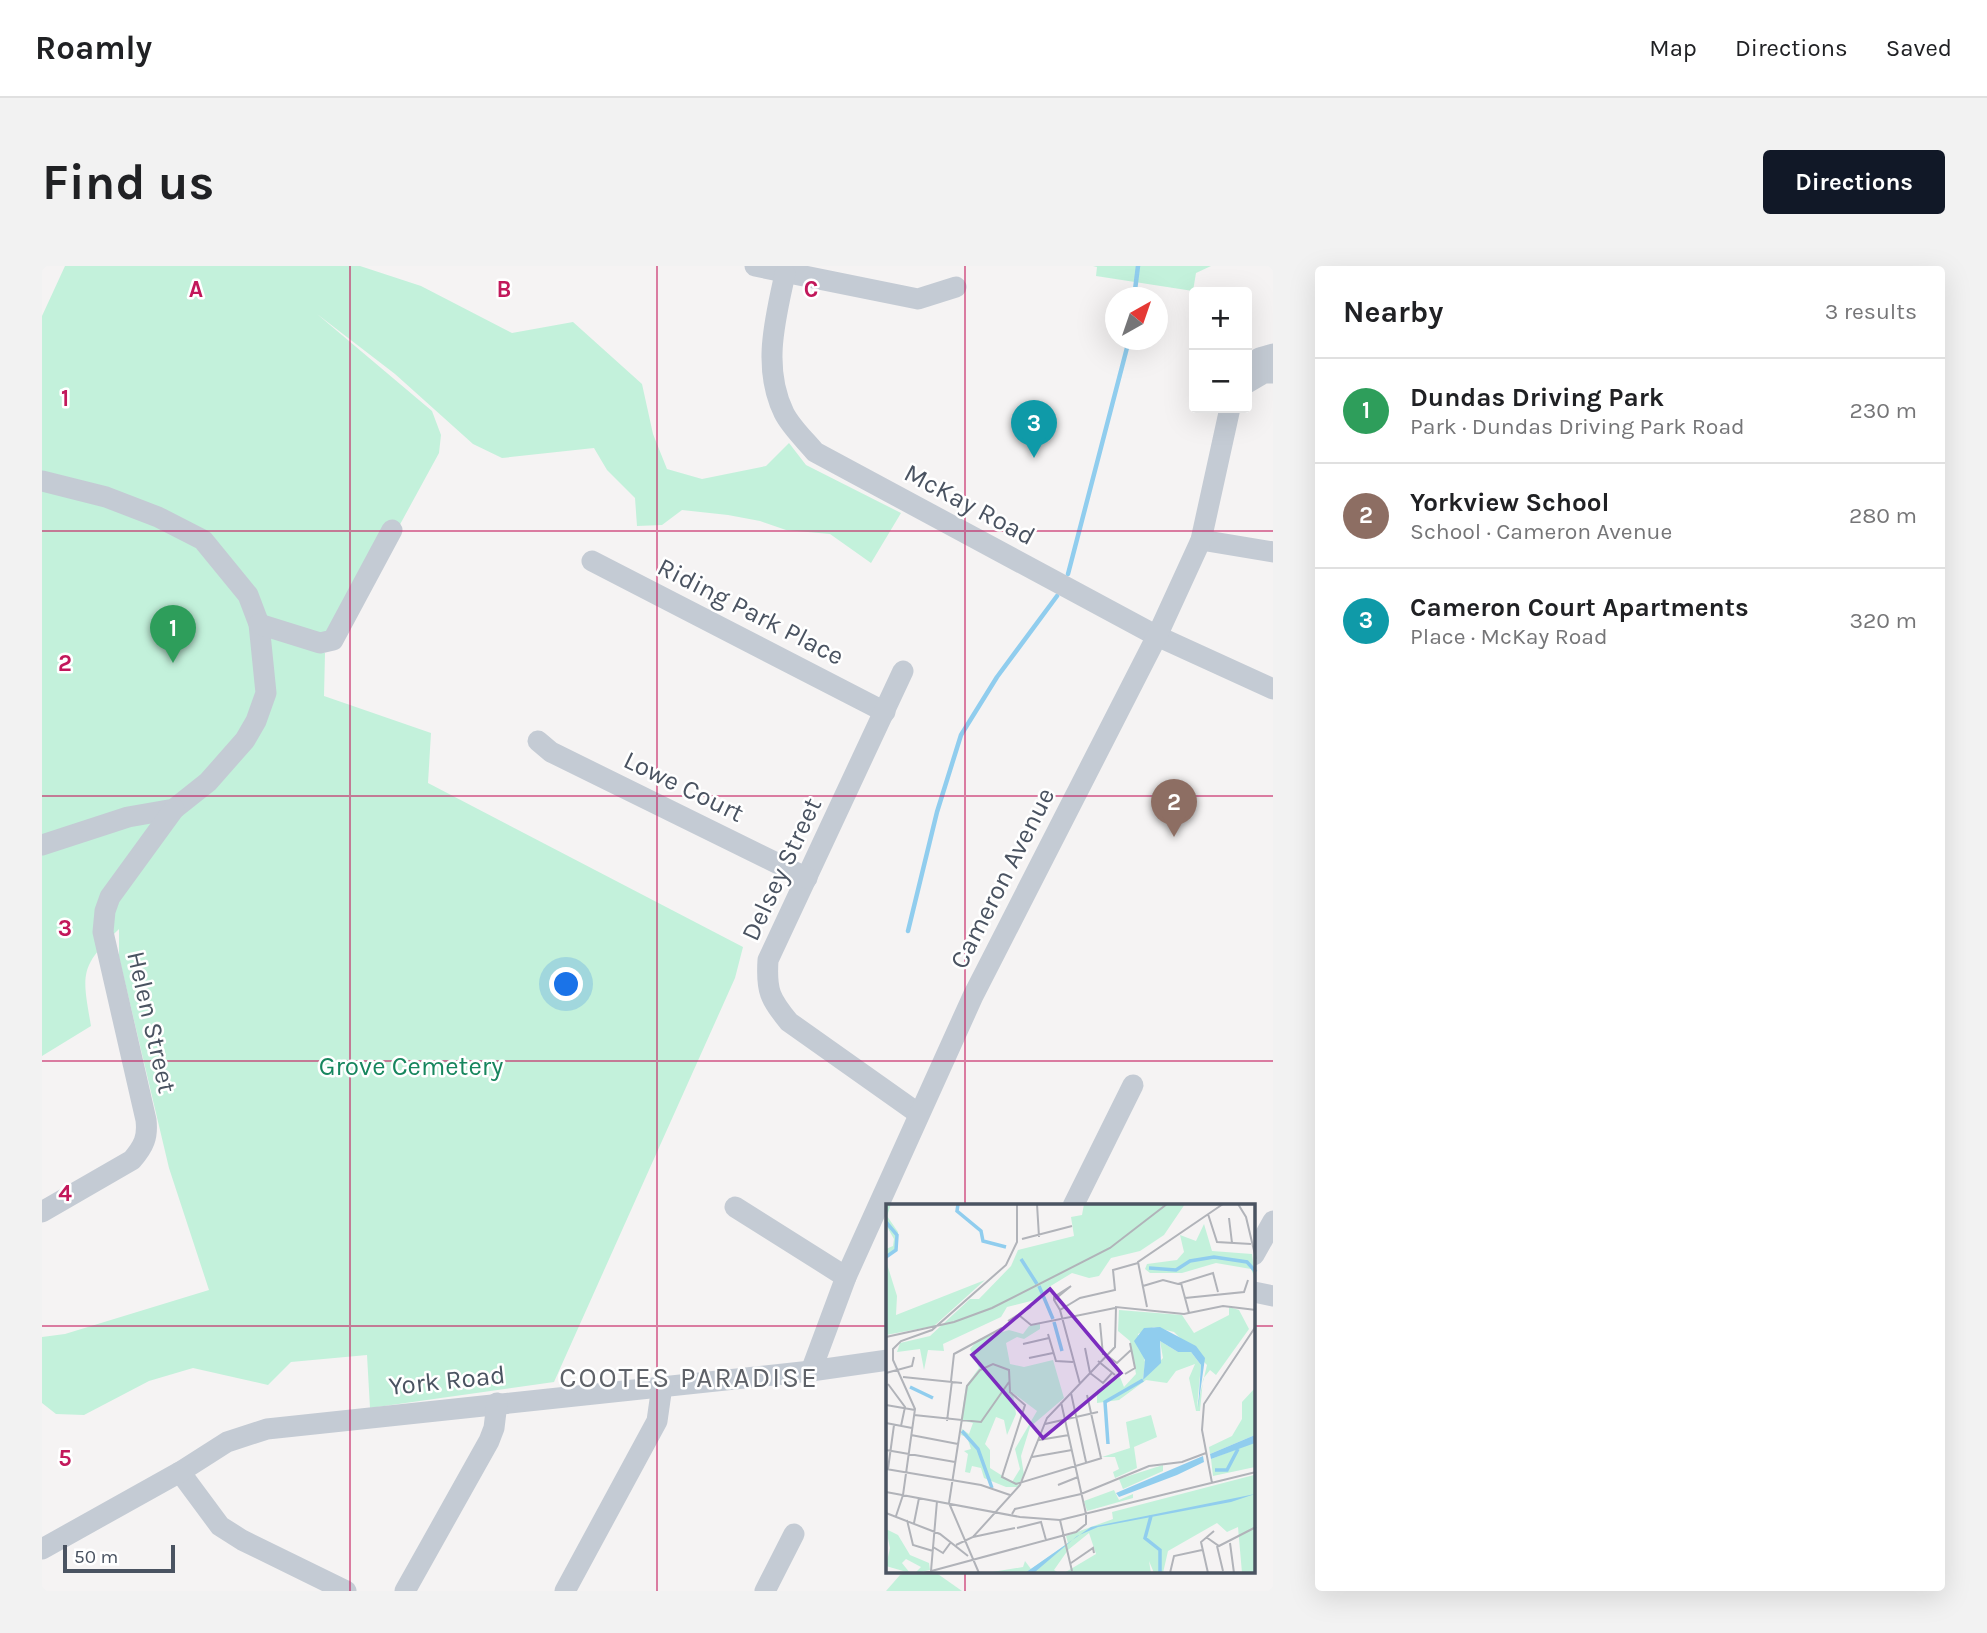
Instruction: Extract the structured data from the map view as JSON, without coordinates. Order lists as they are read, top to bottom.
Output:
{
  "streets": {
    "street": [
      "McKay Road",
      "Riding Park Place",
      "Lowe Court",
      "Delsey Street",
      "Cameron Avenue",
      "Helen Street",
      "York Road"
    ]
  },
  "crossings": [
    ["McKay Road", "Cameron Avenue"],
    ["Riding Park Place", "Delsey Street"],
    ["Lowe Court", "Delsey Street"],
    ["Delsey Street", "Cameron Avenue"],
    ["Cameron Avenue", "York Road"]
  ],
  "districts": ["COOTES PARADISE"],
  "parks": ["Grove Cemetery"],
  "scale_bar": "50 m",
  "north": "top right",
  "page": {
    "header": "Roamly",
    "nav": ["Map", "Directions", "Saved"],
    "buttons": "Directions",
    "title": "Find us",
    "heading": ["Nearby", "3 results"],
    "map_buttons": ["+", "−"],
    "list": [
      {
        "mark": "1",
        "name": "Dundas Driving Park",
        "note": "Park · Dundas Driving Park Road",
        "value": "230 m"
      },
      {
        "mark": "2",
        "name": "Yorkview School",
        "note": "School · Cameron Avenue",
        "value": "280 m"
      },
      {
        "mark": "3",
        "name": "Cameron Court Apartments",
        "note": "Place · McKay Road",
        "value": "320 m"
      }
    ],
    "pins": ["3", "1", "2"],
    "scale": "50 m"
  },
  "grid": {
    "columns": ["A", "B", "C"],
    "rows": [
      "1",
      "2",
      "3",
      "4",
      "5"
    ]
  }
}
